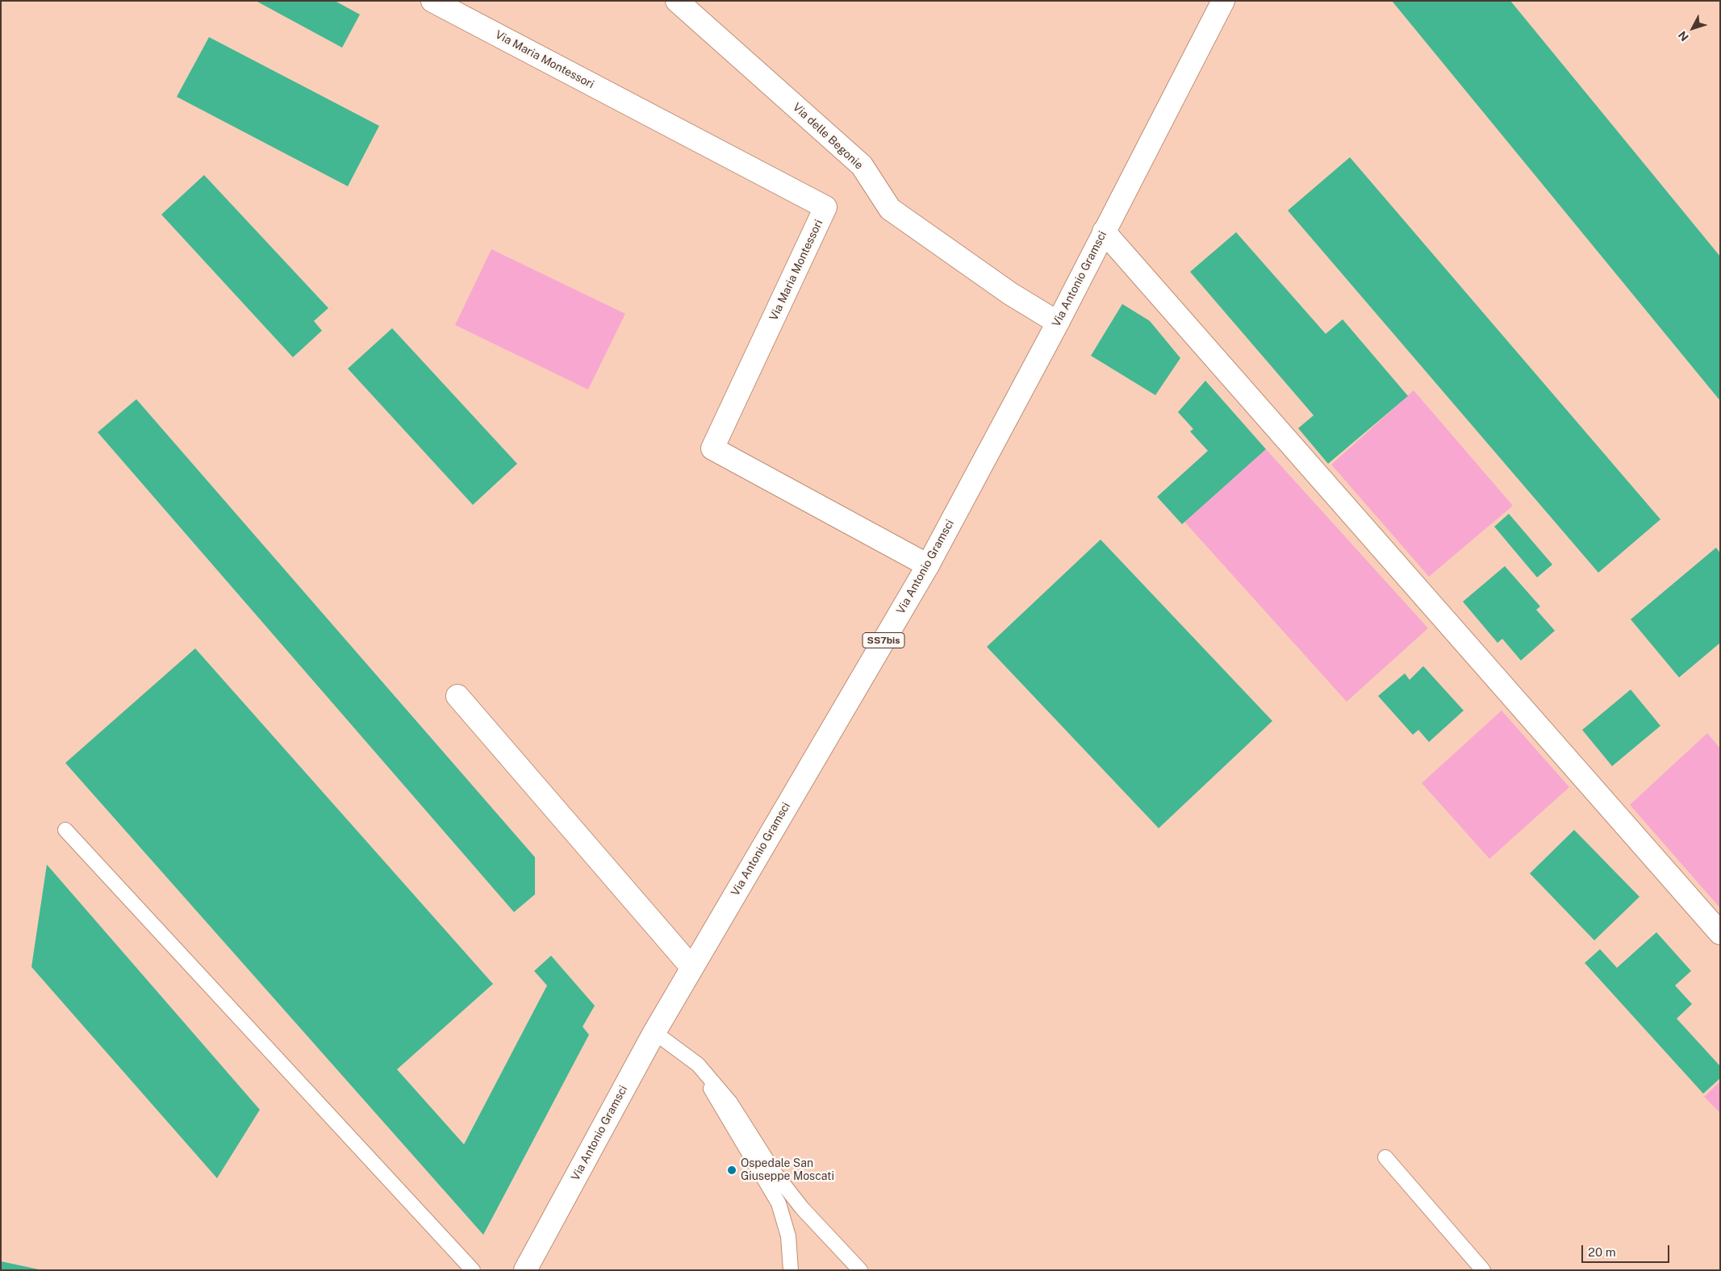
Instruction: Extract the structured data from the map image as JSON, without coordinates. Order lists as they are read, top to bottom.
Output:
{
  "streets": {
    "street": [
      "Via Maria Montessori",
      "Via delle Begonie",
      "Via Antonio Gramsci",
      "SS7bis"
    ]
  },
  "crossings": [
    ["Via Maria Montessori", "Via Antonio Gramsci"],
    ["Via delle Begonie", "Via Antonio Gramsci"]
  ],
  "places": ["Ospedale San Giuseppe Moscati"],
  "scale_bar": "20 m",
  "north": "bottom left"
}
